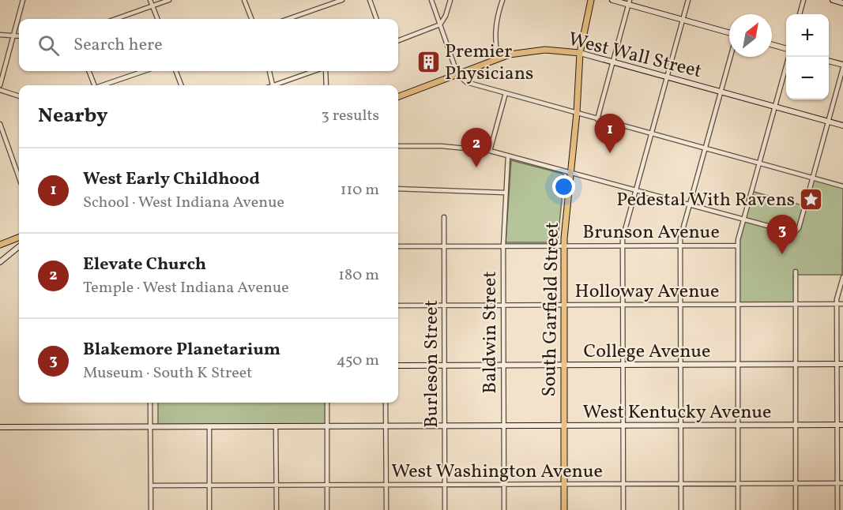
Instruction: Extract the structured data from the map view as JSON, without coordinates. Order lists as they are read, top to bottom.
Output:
{
  "streets": {
    "main road": ["West Wall Street", "South Garfield Street"],
    "street": [
      "Brunson Avenue",
      "Holloway Avenue",
      "Baldwin Street",
      "College Avenue",
      "Burleson Street",
      "West Kentucky Avenue",
      "West Washington Avenue"
    ]
  },
  "crossings": [
    ["West Wall Street", "South Garfield Street"],
    ["Brunson Avenue", "South Garfield Street"],
    ["Brunson Avenue", "Baldwin Street"],
    ["Brunson Avenue", "Burleson Street"],
    ["Holloway Avenue", "South Garfield Street"],
    ["Holloway Avenue", "Baldwin Street"],
    ["Holloway Avenue", "Burleson Street"],
    ["South Garfield Street", "College Avenue"],
    ["South Garfield Street", "West Kentucky Avenue"],
    ["South Garfield Street", "West Washington Avenue"],
    ["Baldwin Street", "College Avenue"],
    ["Baldwin Street", "West Kentucky Avenue"],
    ["Baldwin Street", "West Washington Avenue"],
    ["College Avenue", "Burleson Street"],
    ["Burleson Street", "West Kentucky Avenue"],
    ["Burleson Street", "West Washington Avenue"]
  ],
  "places": {
    "building": ["Premier Physicians"],
    "place": ["Pedestal With Ravens"]
  },
  "north": "top right",
  "page": {
    "map_buttons": ["+", "−"],
    "search": "Search here",
    "heading": ["Nearby", "3 results"],
    "pins": ["1", "2", "3"],
    "list": [
      {
        "mark": "1",
        "name": "West Early Childhood",
        "note": "School · West Indiana Avenue",
        "value": "110 m"
      },
      {
        "mark": "2",
        "name": "Elevate Church",
        "note": "Temple · West Indiana Avenue",
        "value": "180 m"
      },
      {
        "mark": "3",
        "name": "Blakemore Planetarium",
        "note": "Museum · South K Street",
        "value": "450 m"
      }
    ]
  }
}
